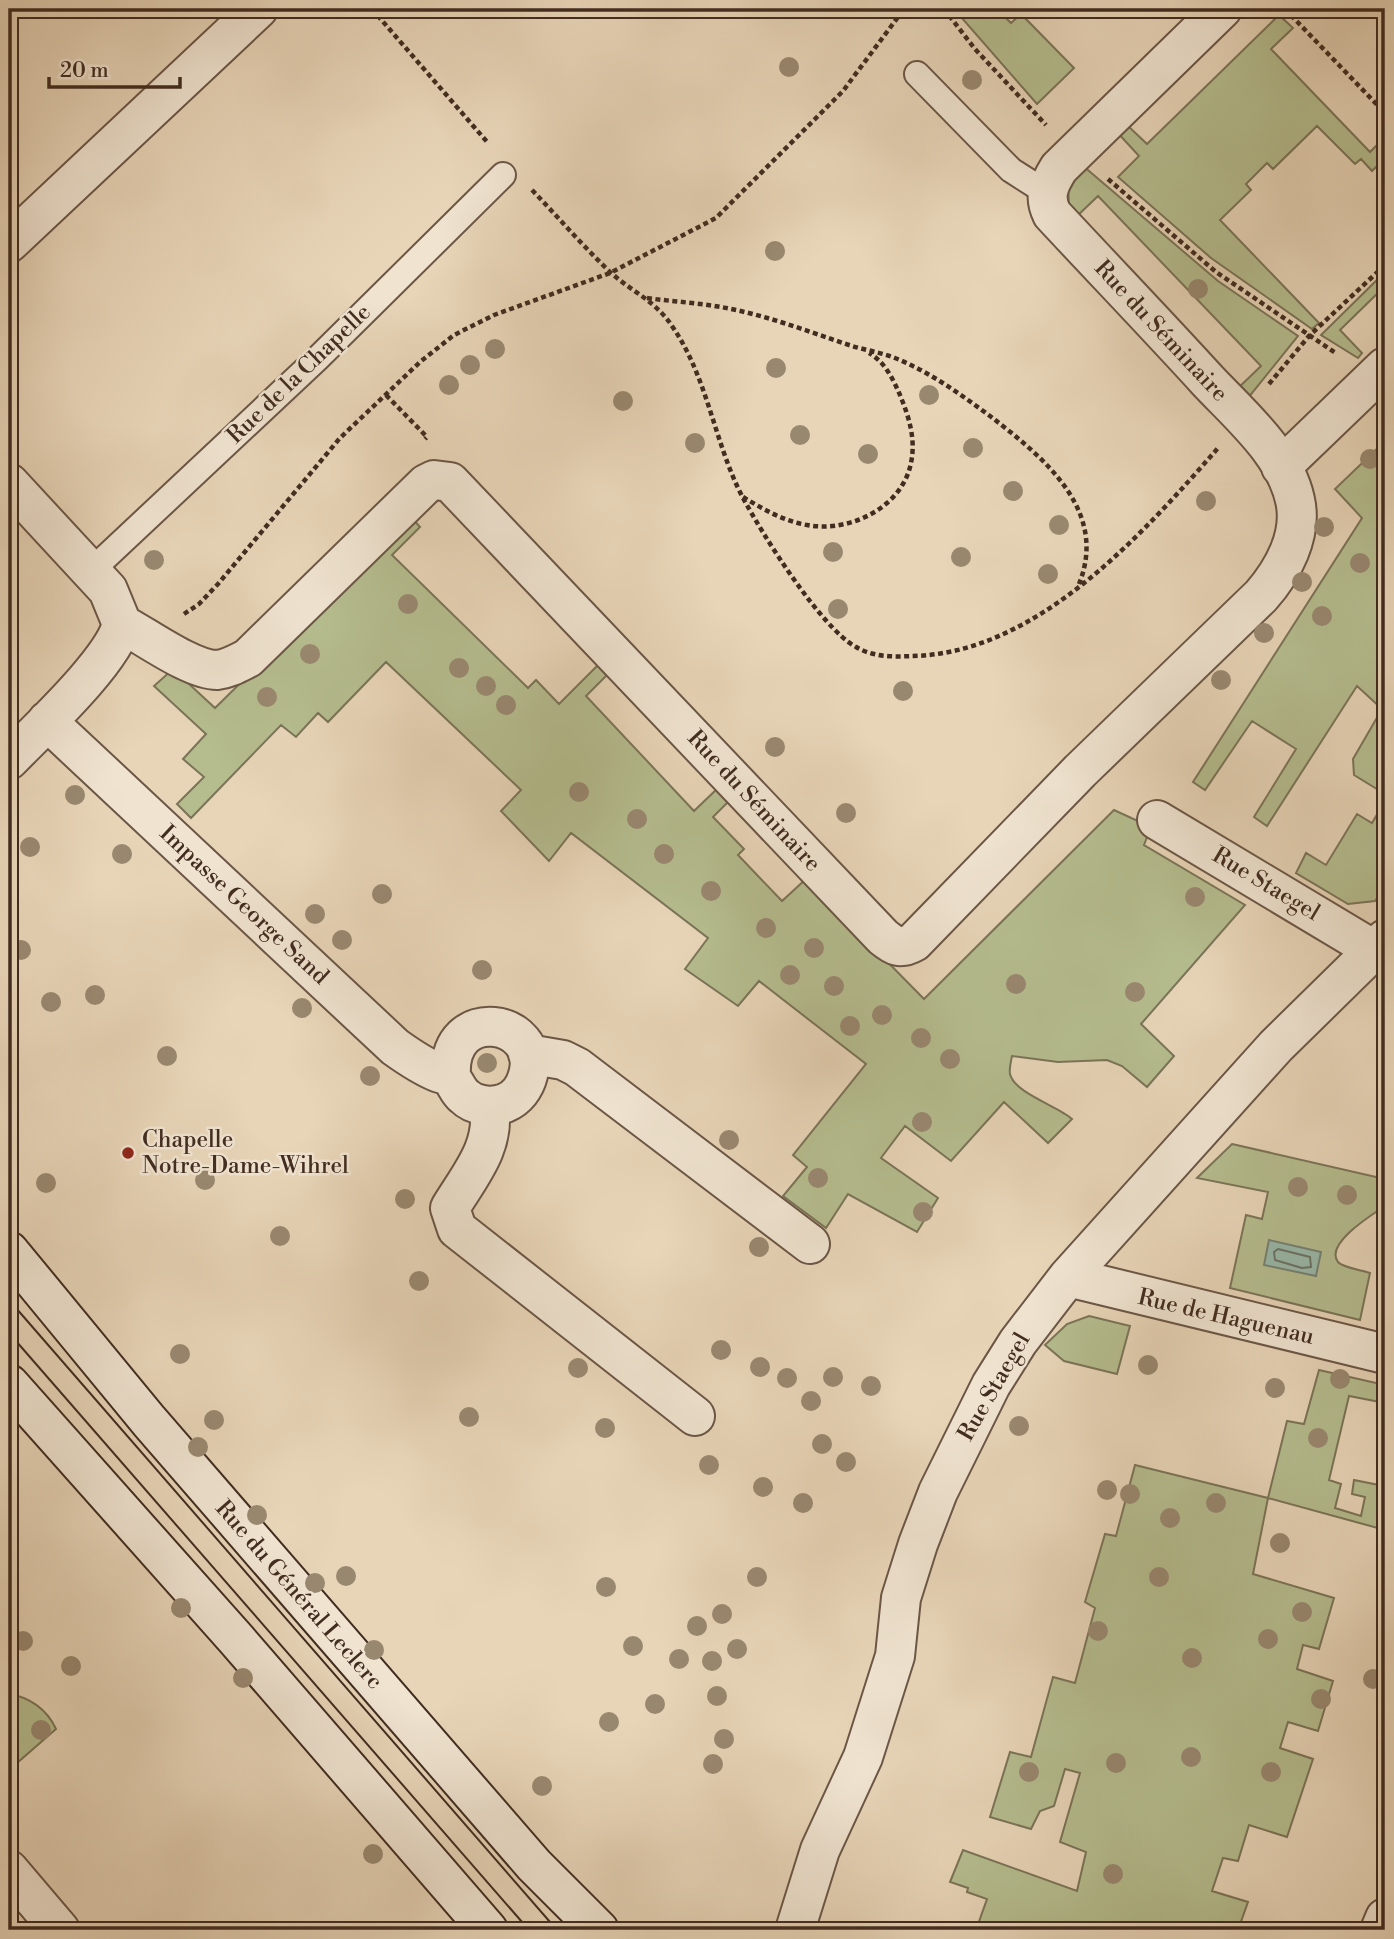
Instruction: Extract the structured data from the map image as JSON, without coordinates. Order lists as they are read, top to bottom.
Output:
{
  "streets": {
    "street": [
      "Rue du Séminaire",
      "Rue Staegel",
      "Impasse George Sand",
      "Rue de Haguenau",
      "Rue du Général Leclerc"
    ],
    "lane": ["Rue de la Chapelle"]
  },
  "crossings": [
    ["Rue Staegel", "Rue de Haguenau"]
  ],
  "places": ["Chapelle Notre-Dame-Wihrel"],
  "scale_bar": "20 m"
}
